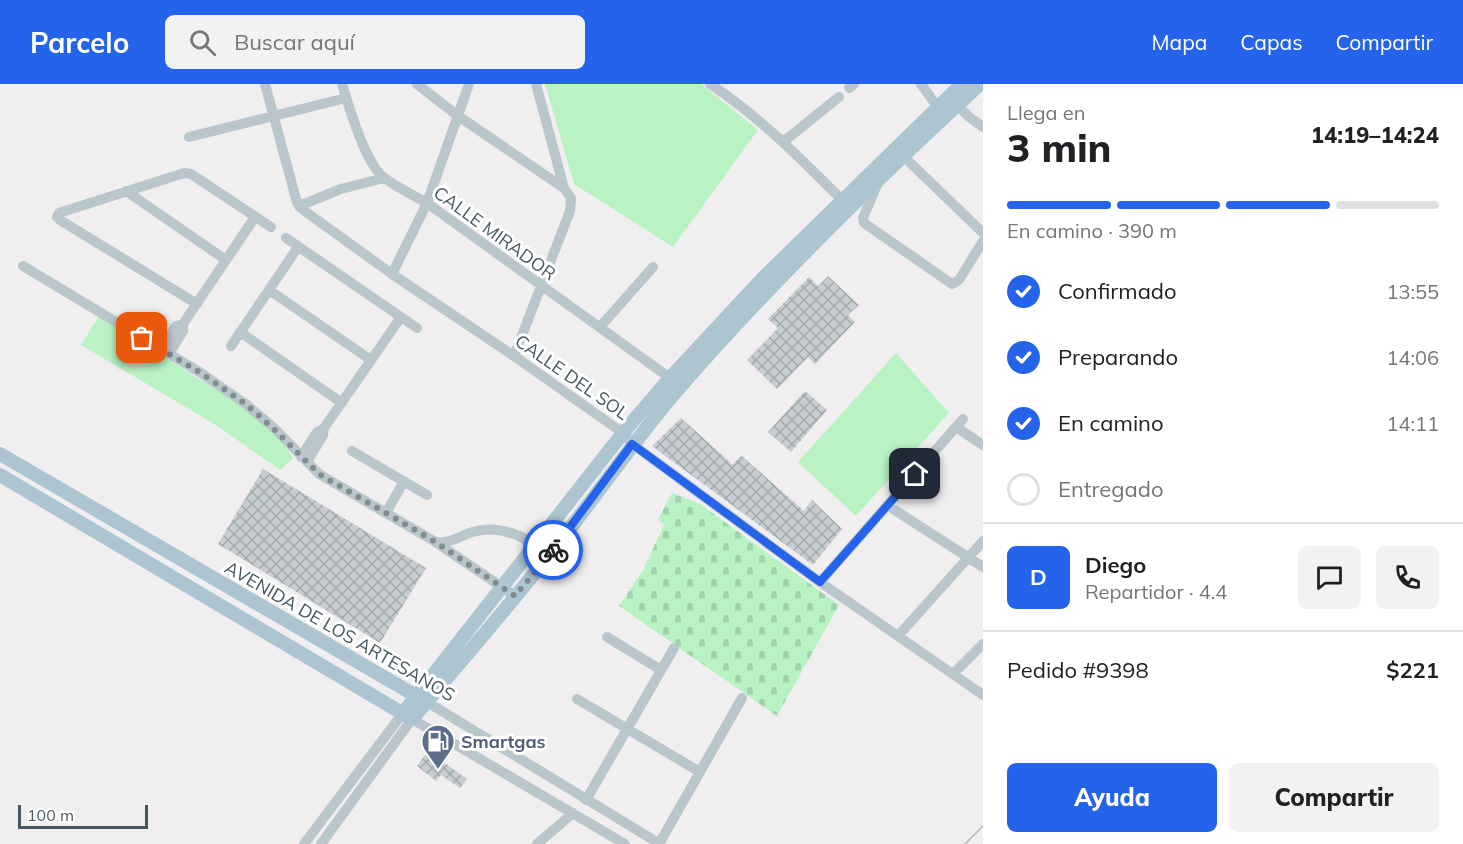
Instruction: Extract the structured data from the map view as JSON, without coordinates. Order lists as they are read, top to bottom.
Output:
{
  "streets": {
    "main road": ["AVENIDA DE LOS ARTESANOS"],
    "street": ["CALLE MIRADOR", "CALLE DEL SOL"]
  },
  "places": {
    "fuel station": ["Smartgas"]
  },
  "scale_bar": "100 m",
  "page": {
    "header": "Parcelo",
    "search": "Buscar aquí",
    "nav": ["Mapa", "Capas", "Compartir"],
    "heading": ["3 min", "Llega en", "14:19–14:24"],
    "panel": [
      "Diego",
      "Repartidor · 4.4",
      "Pedido #9398",
      "$221"
    ],
    "bar": "En camino · 390 m",
    "list": [
      ["Confirmado", "13:55"],
      ["Preparando", "14:06"],
      ["En camino", "14:11"],
      "Entregado"
    ],
    "round": "D",
    "buttons": ["Ayuda", "Compartir"],
    "scale": "100 m"
  }
}
